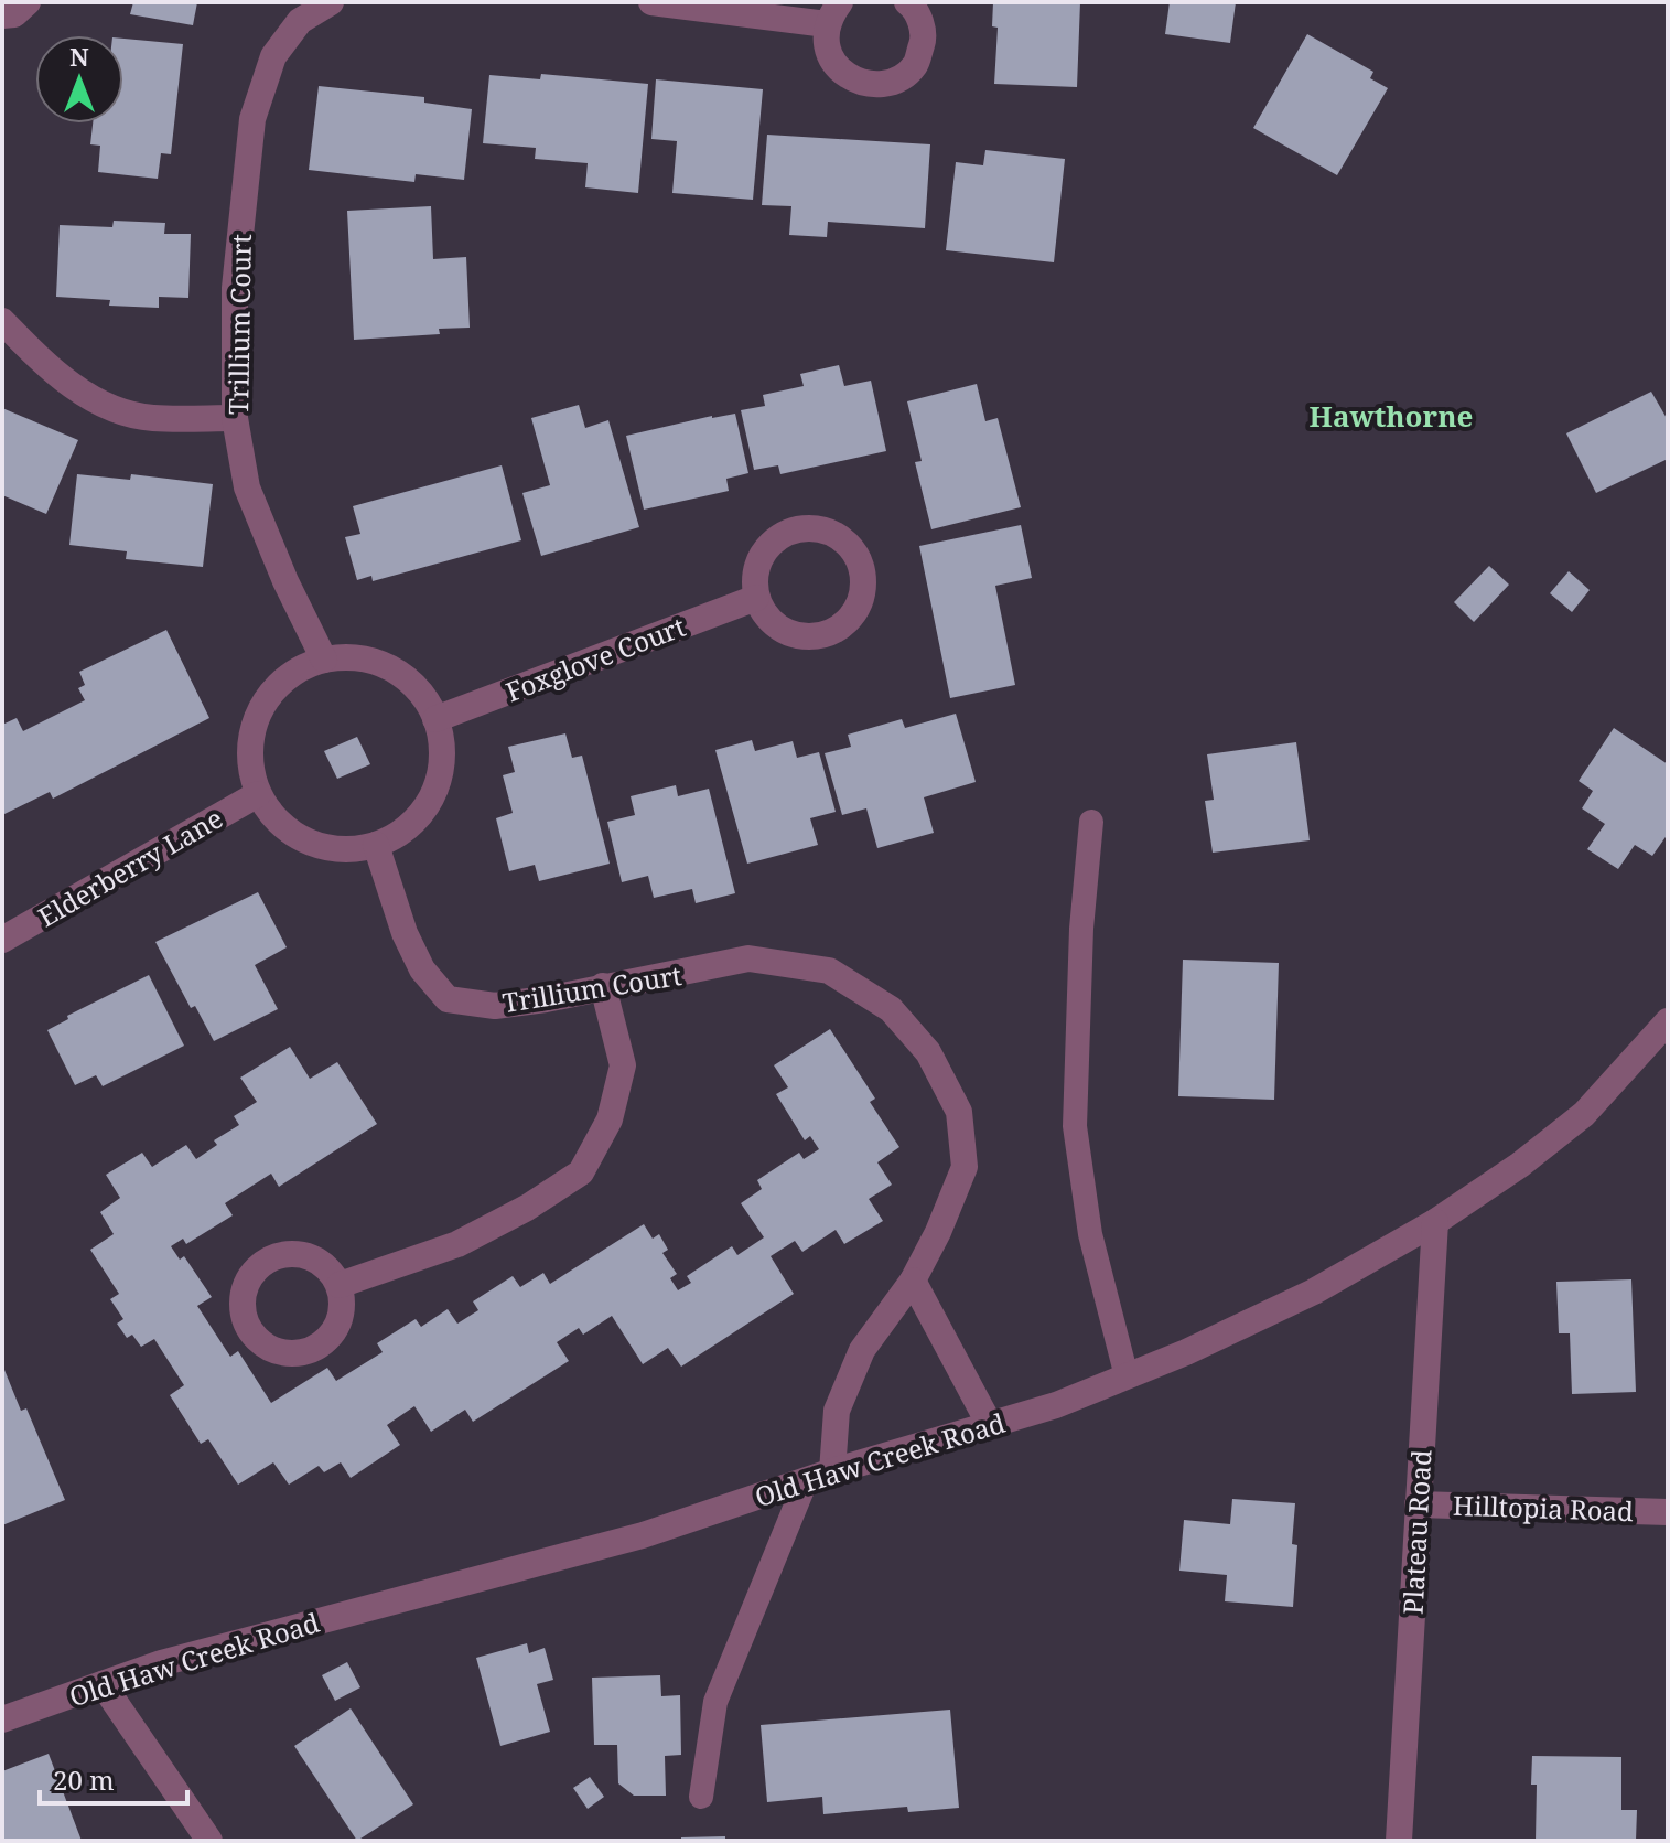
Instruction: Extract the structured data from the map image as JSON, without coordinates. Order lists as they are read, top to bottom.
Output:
{
  "streets": {
    "street": [
      "Trillium Court",
      "Foxglove Court",
      "Elderberry Lane",
      "Old Haw Creek Road",
      "Hilltopia Road",
      "Plateau Road"
    ]
  },
  "crossings": [
    ["Trillium Court", "Foxglove Court"],
    ["Trillium Court", "Elderberry Lane"],
    ["Foxglove Court", "Elderberry Lane"],
    ["Old Haw Creek Road", "Plateau Road"],
    ["Hilltopia Road", "Plateau Road"]
  ],
  "districts": ["Hawthorne"],
  "scale_bar": "20 m",
  "north": "top"
}
